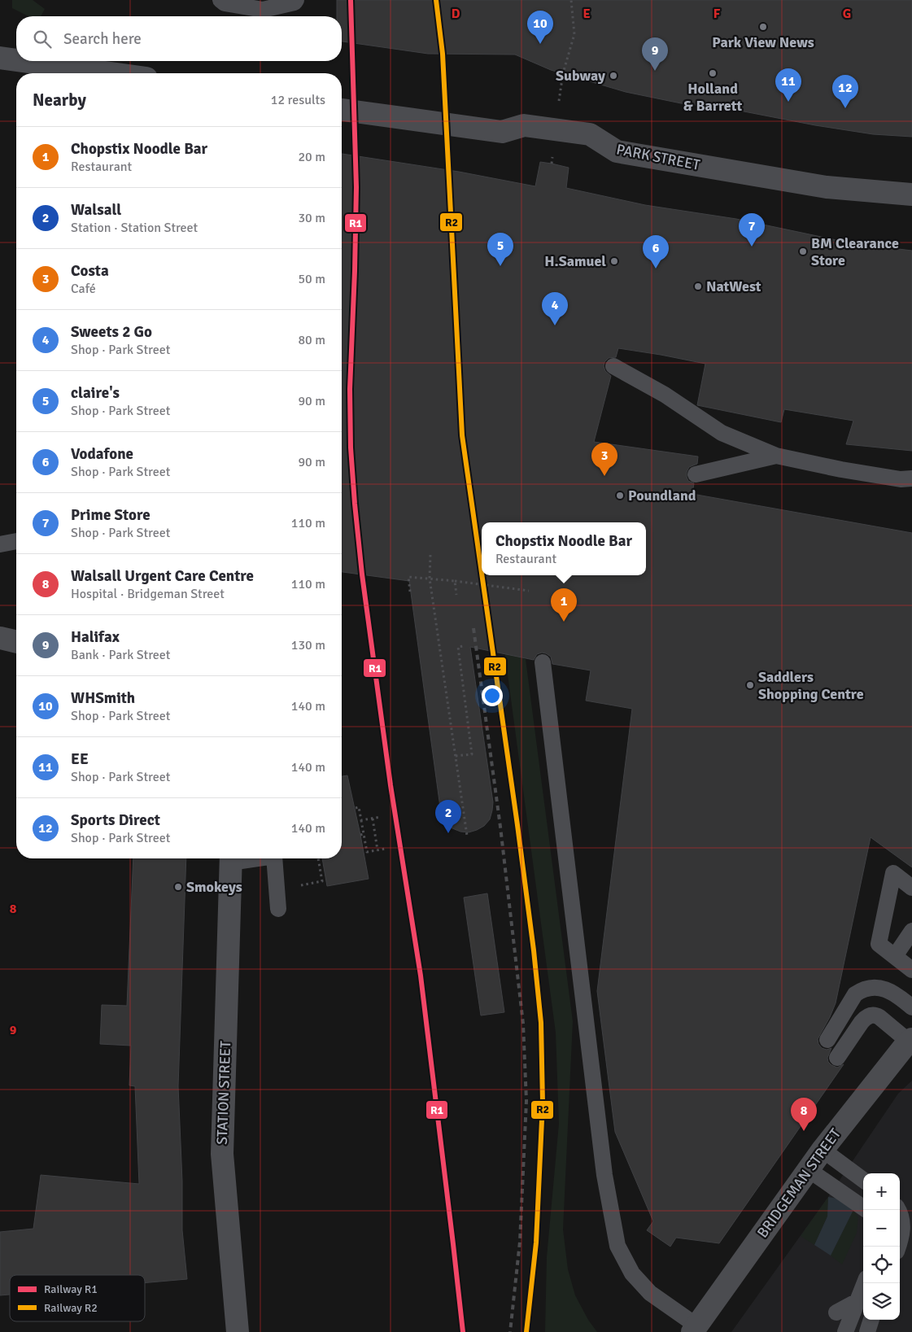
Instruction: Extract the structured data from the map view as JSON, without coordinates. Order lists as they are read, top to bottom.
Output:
{
  "streets": {
    "street": ["PARK STREET", "STATION STREET", "BRIDGEMAN STREET"]
  },
  "places": [
    "Park View News",
    "Holland & Barrett",
    "Subway",
    "BM Clearance Store",
    "H.Samuel",
    "NatWest",
    "Poundland",
    "Saddlers Shopping Centre",
    "Smokeys"
  ],
  "lines": ["rail line R1", "rail line R2"],
  "legend": ["Railway R1", "Railway R2"],
  "page": {
    "pins": [
      "10",
      "9",
      "11",
      "12",
      "7",
      "5",
      "6",
      "4",
      "3",
      "1",
      "2",
      "8"
    ],
    "search": "Search here",
    "heading": ["Nearby", "12 results"],
    "list": [
      {
        "mark": "1",
        "name": "Chopstix Noodle Bar",
        "note": "Restaurant",
        "value": "20 m"
      },
      {
        "mark": "2",
        "name": "Walsall",
        "note": "Station · Station Street",
        "value": "30 m"
      },
      {
        "mark": "3",
        "name": "Costa",
        "note": "Café",
        "value": "50 m"
      },
      {
        "mark": "4",
        "name": "Sweets 2 Go",
        "note": "Shop · Park Street",
        "value": "80 m"
      },
      {
        "mark": "5",
        "name": "claire's",
        "note": "Shop · Park Street",
        "value": "90 m"
      },
      {
        "mark": "6",
        "name": "Vodafone",
        "note": "Shop · Park Street",
        "value": "90 m"
      },
      {
        "mark": "7",
        "name": "Prime Store",
        "note": "Shop · Park Street",
        "value": "110 m"
      },
      {
        "mark": "8",
        "name": "Walsall Urgent Care Centre",
        "note": "Hospital · Bridgeman Street",
        "value": "110 m"
      },
      {
        "mark": "9",
        "name": "Halifax",
        "note": "Bank · Park Street",
        "value": "130 m"
      },
      {
        "mark": "10",
        "name": "WHSmith",
        "note": "Shop · Park Street",
        "value": "140 m"
      },
      {
        "mark": "11",
        "name": "EE",
        "note": "Shop · Park Street",
        "value": "140 m"
      },
      {
        "mark": "12",
        "name": "Sports Direct",
        "note": "Shop · Park Street",
        "value": "140 m"
      }
    ],
    "popup": ["Chopstix Noodle Bar", "Restaurant"],
    "map_buttons": ["+", "−"]
  },
  "grid": {
    "columns": [
      "D",
      "E",
      "F",
      "G"
    ],
    "rows": ["8", "9"]
  }
}
